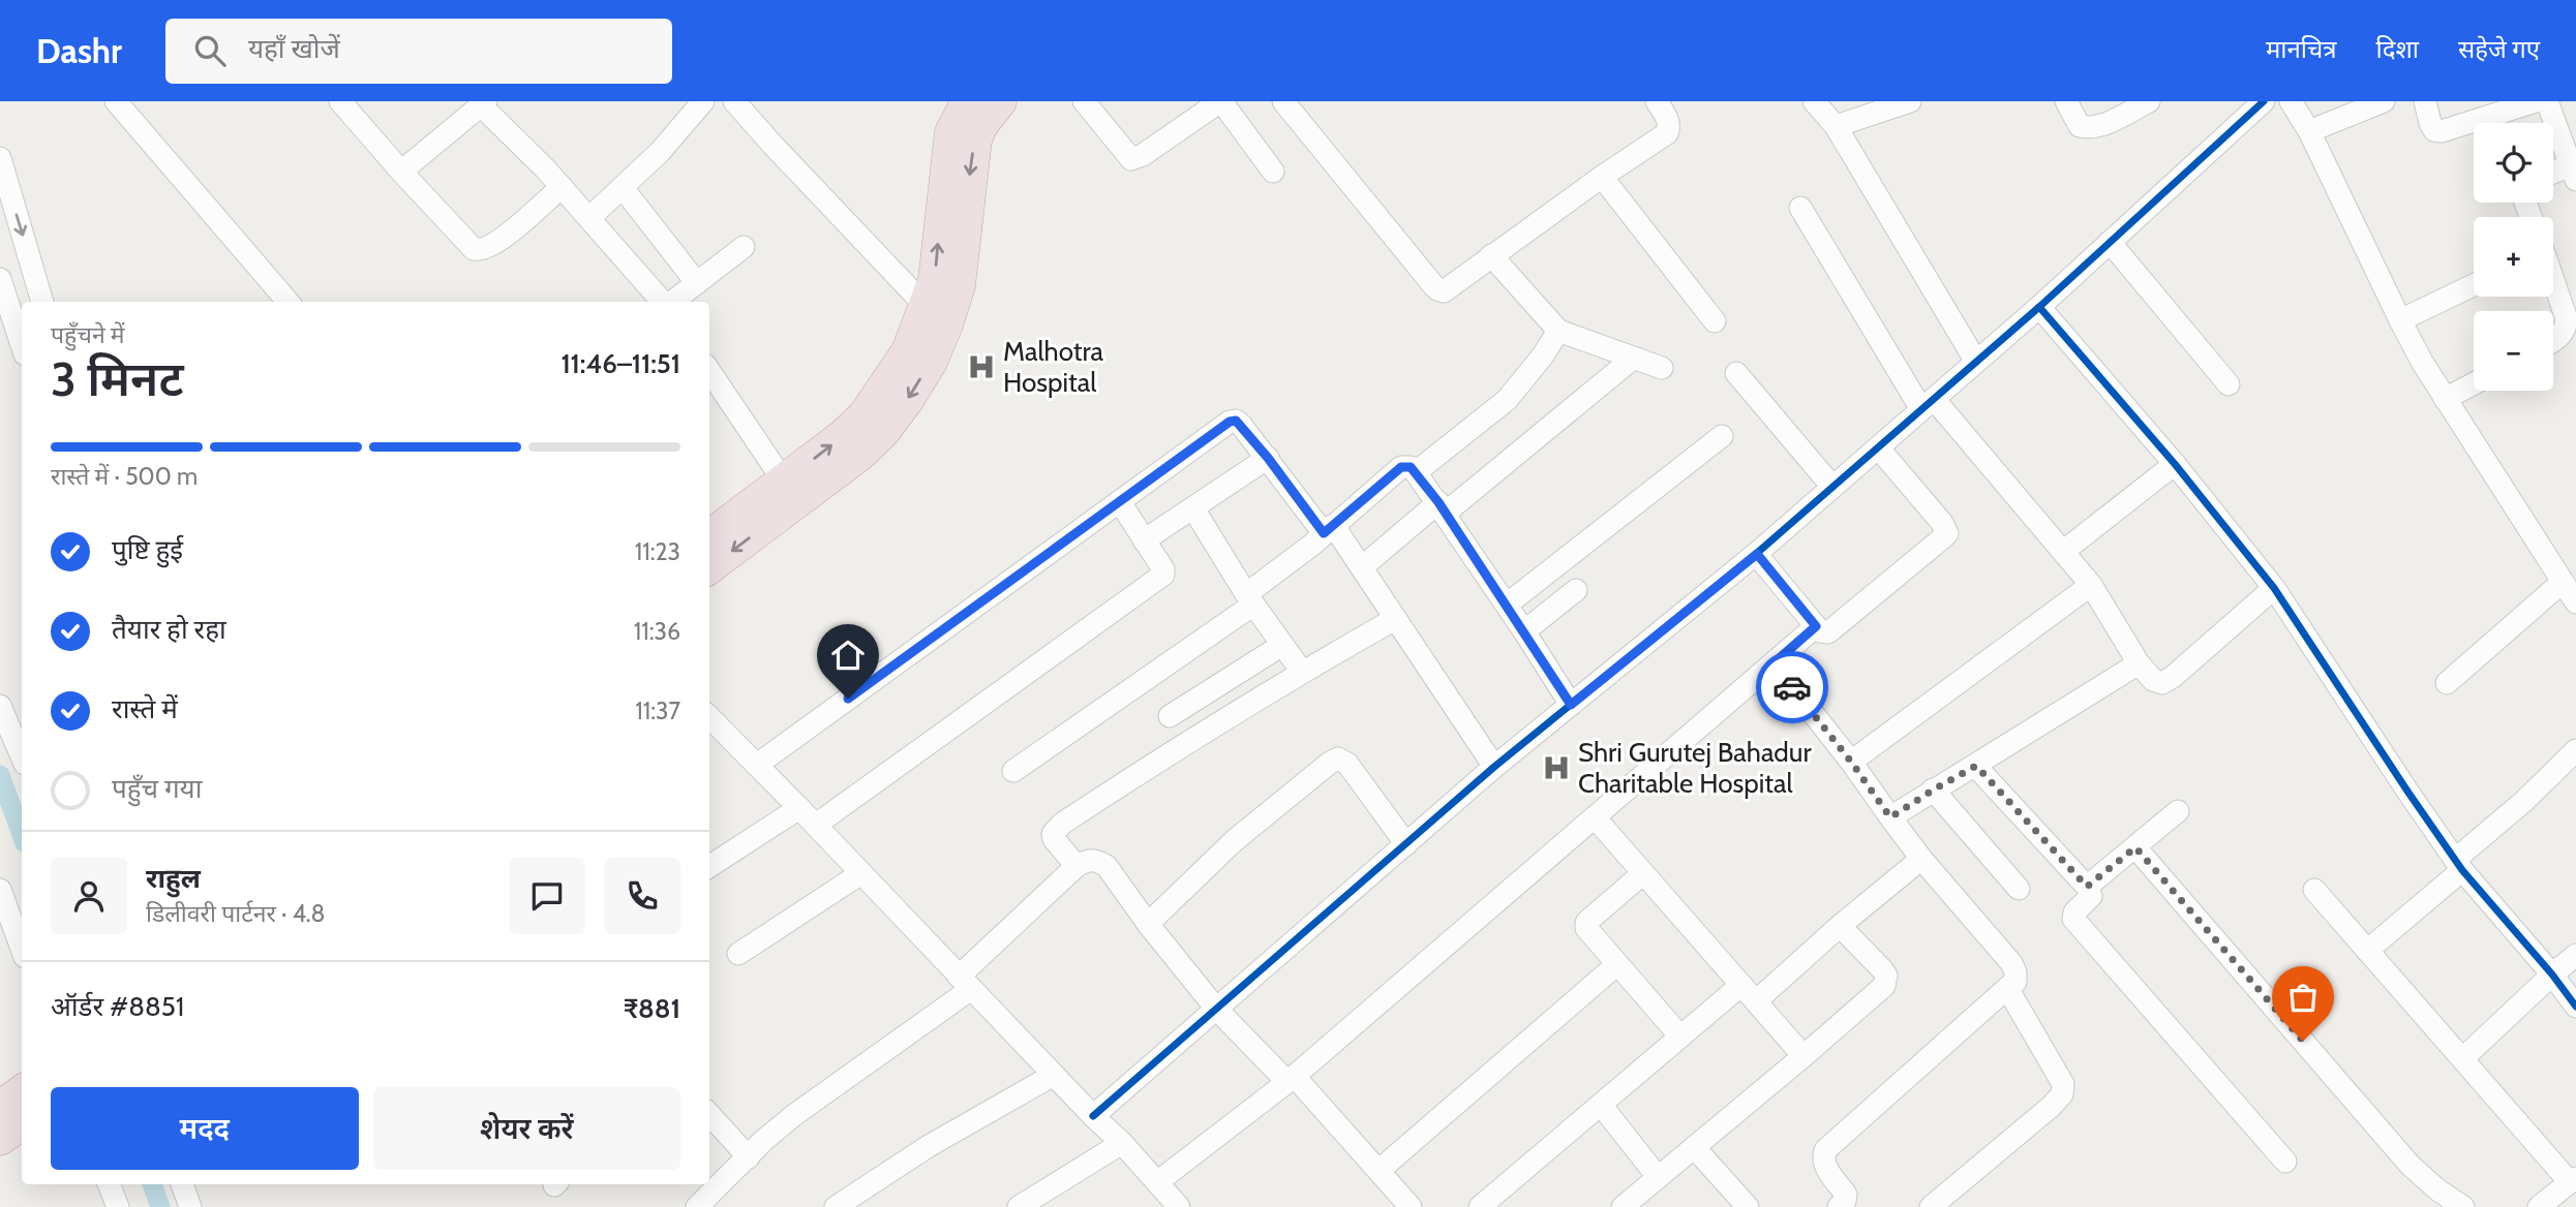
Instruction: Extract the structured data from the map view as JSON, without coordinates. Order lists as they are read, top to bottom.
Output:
{
  "places": {
    "hospital": ["Malhotra Hospital", "Shri Gurutej Bahadur Charitable Hospital"]
  },
  "page": {
    "header": "Dashr",
    "search": "यहाँ खोजें",
    "nav": ["मानचित्र", "दिशा", "सहेजे गए"],
    "map_buttons": ["+", "−"],
    "heading": ["3 मिनट", "पहुँचने में", "11:46–11:51"],
    "panel": [
      "राहुल",
      "डिलीवरी पार्टनर · 4.8",
      "ऑर्डर #8851",
      "₹881"
    ],
    "bar": "रास्ते में · 500 m",
    "list": [
      ["पुष्टि हुई", "11:23"],
      ["तैयार हो रहा", "11:36"],
      ["रास्ते में", "11:37"],
      "पहुँच गया"
    ],
    "buttons": ["मदद", "शेयर करें"]
  }
}
